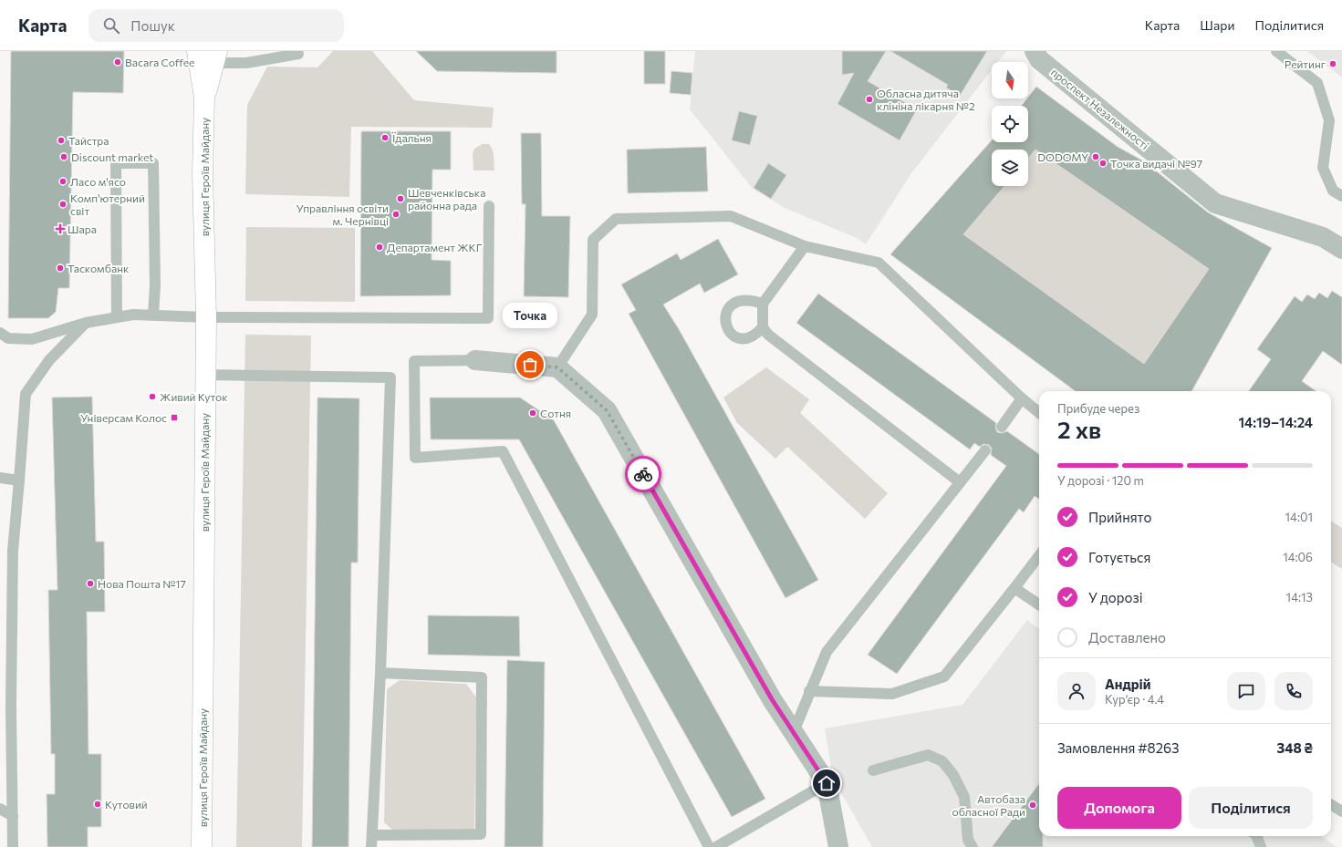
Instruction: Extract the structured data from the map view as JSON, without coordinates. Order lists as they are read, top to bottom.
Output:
{
  "streets": {
    "main road": ["вулиця Героїв Майдану"],
    "street": ["проспект Незалежності"]
  },
  "places": {
    "other": [
      "Bacara Coffee",
      "Рейтинг",
      "Обласна дитяча клініна лікарня №2",
      "Їдальня",
      "Тайстра",
      "Discount market",
      "DODOMY",
      "Точка видачі №97",
      "Ласо м'ясо",
      "Шевченківська районна рада",
      "Комп'ютерний світ",
      "Управління освіти м. Чернівці",
      "Департамент ЖКГ",
      "Таскомбанк",
      "Точка",
      "Живий Куток",
      "Сотня",
      "Нова Пошта №17",
      "Кутовий",
      "Автобаза обласної Ради"
    ],
    "health": ["Шара"],
    "transit": ["Універсам Колос"]
  },
  "north": "bottom",
  "page": {
    "header": "Карта",
    "search": "Пошук",
    "nav": ["Карта", "Шари", "Поділитися"],
    "bubble": "Точка",
    "heading": ["2 хв", "Прибуде через", "14:19–14:24"],
    "panel": [
      "Андрій",
      "Кур’єр · 4.4",
      "Замовлення #8263",
      "348 ₴"
    ],
    "bar": "У дорозі · 120 m",
    "list": [
      ["Прийнято", "14:01"],
      ["Готується", "14:06"],
      ["У дорозі", "14:13"],
      "Доставлено"
    ],
    "buttons": ["Допомога", "Поділитися"]
  }
}
